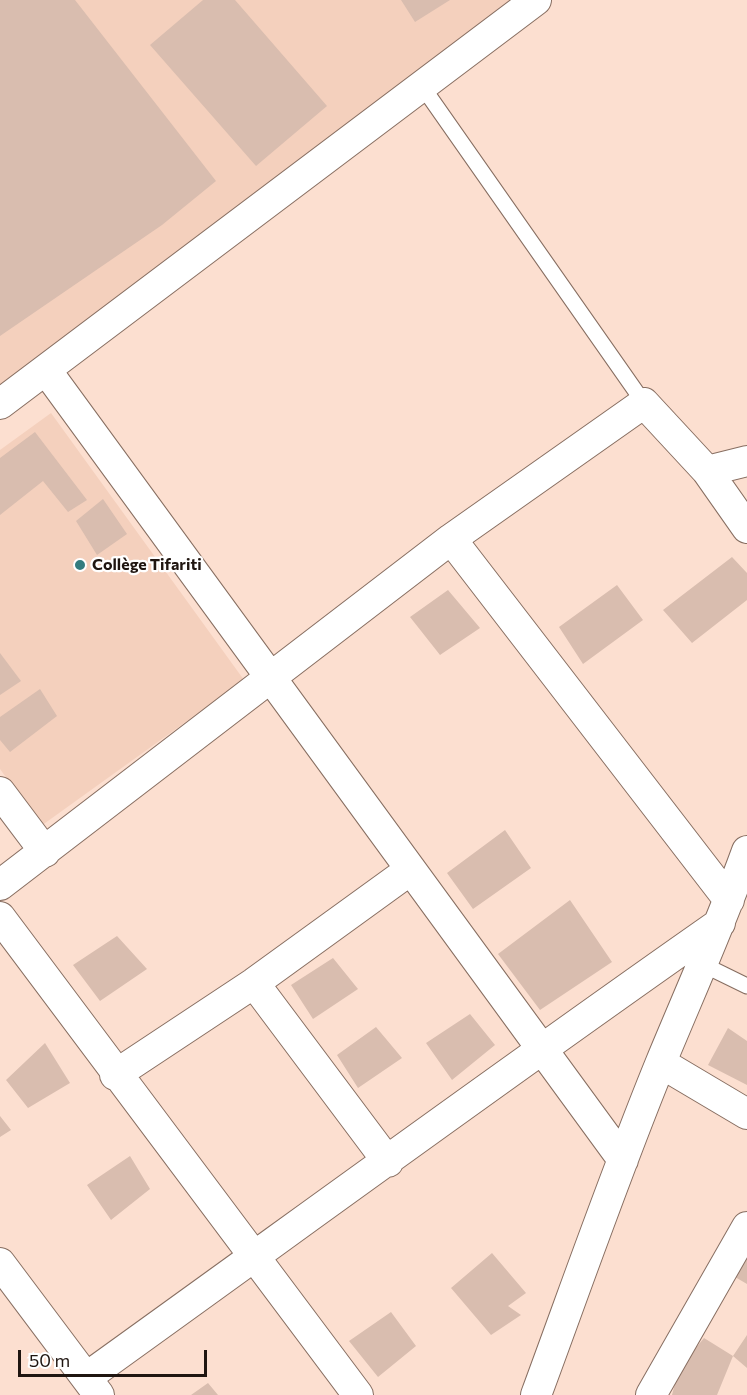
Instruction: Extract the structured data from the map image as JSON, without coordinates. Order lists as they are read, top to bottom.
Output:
{
  "places": ["Collège Tifariti"],
  "scale_bar": "50 m"
}
